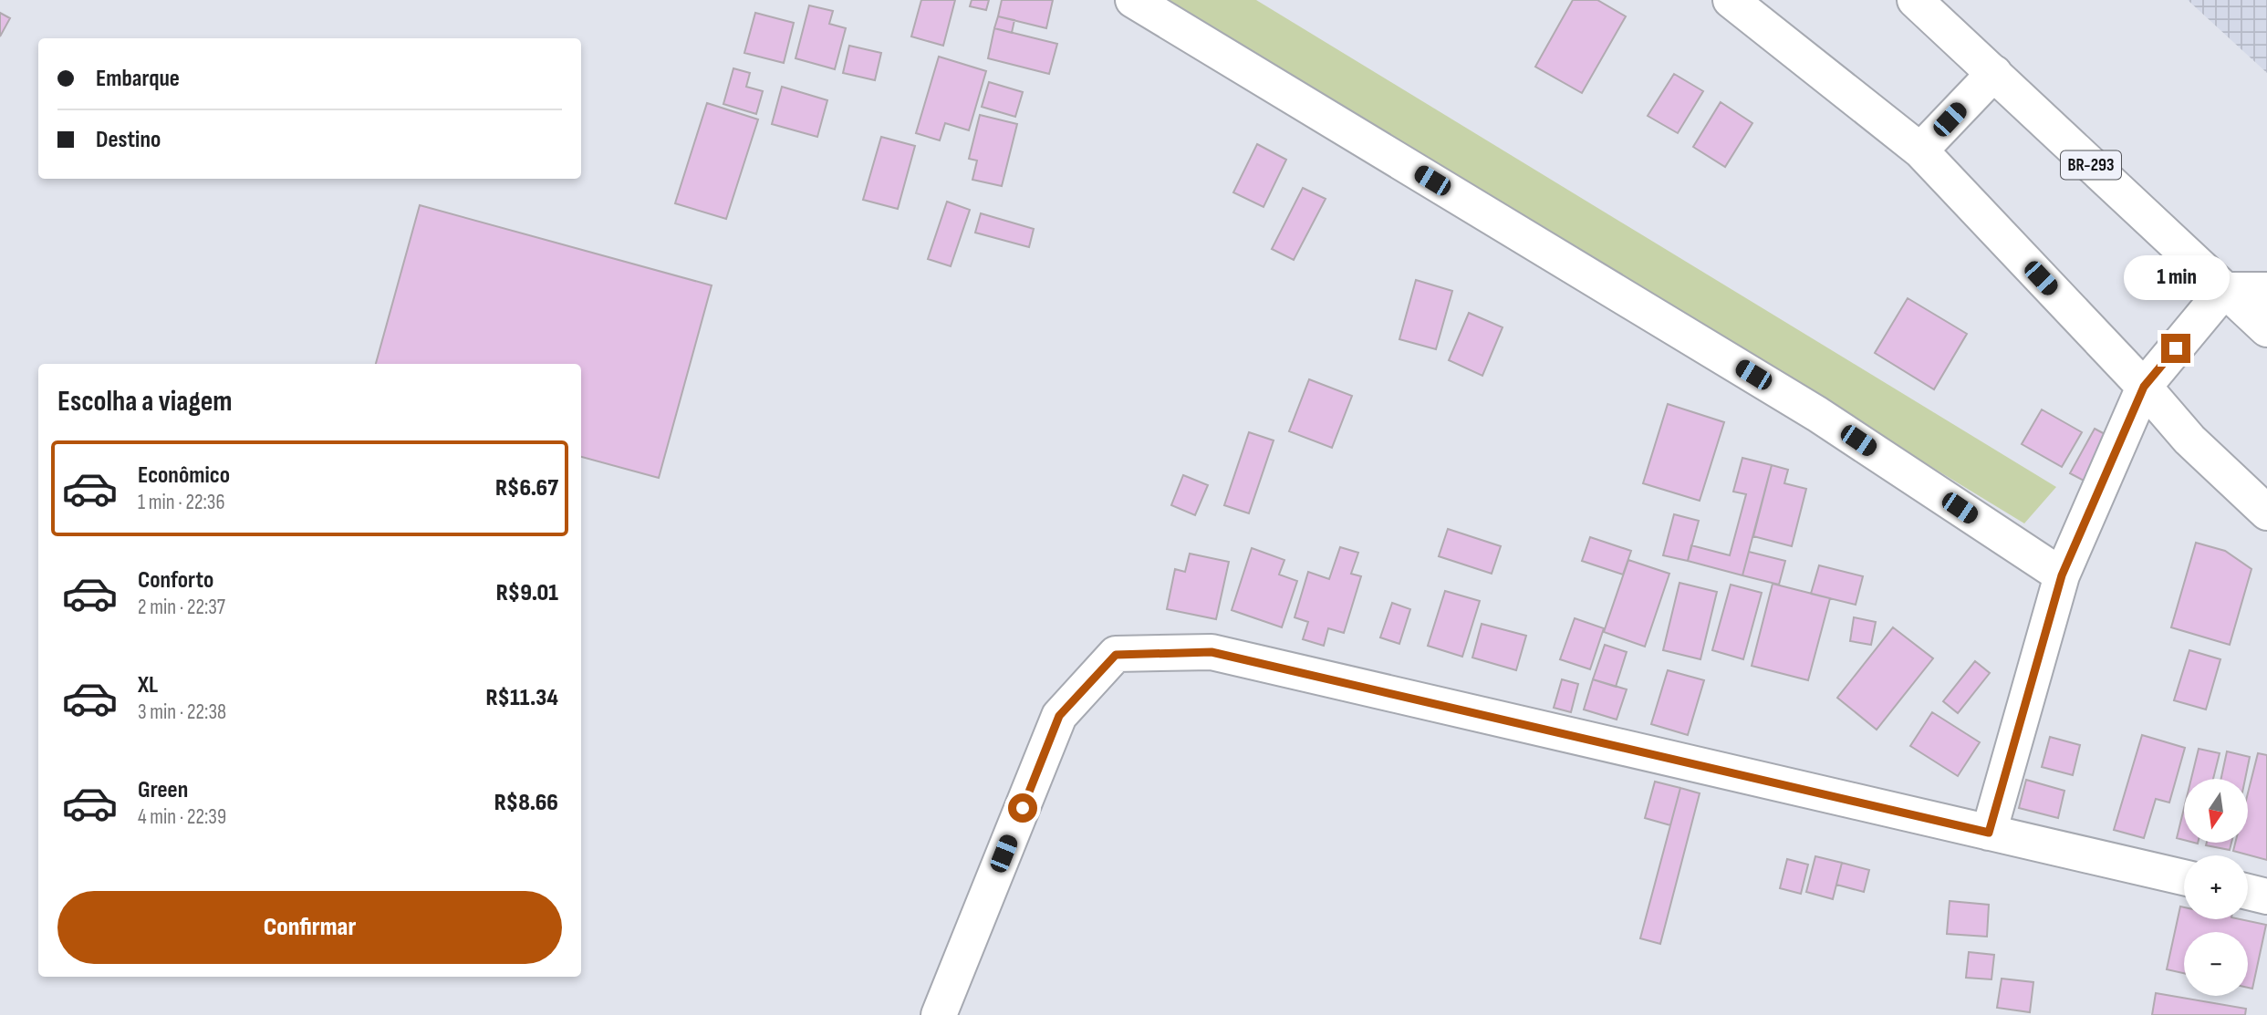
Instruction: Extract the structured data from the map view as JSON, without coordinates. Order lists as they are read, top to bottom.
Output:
{
  "streets": {
    "main road": ["BR-293"]
  },
  "north": "bottom",
  "page": {
    "banner": ["Embarque", "Destino"],
    "bubble": "1 min",
    "heading": "Escolha a viagem",
    "list": [
      {
        "name": "Econômico",
        "note": "1 min · 22:36",
        "value": "R$6.67"
      },
      {
        "name": "Conforto",
        "note": "2 min · 22:37",
        "value": "R$9.01"
      },
      {
        "name": "XL",
        "note": "3 min · 22:38",
        "value": "R$11.34"
      },
      {
        "name": "Green",
        "note": "4 min · 22:39",
        "value": "R$8.66"
      }
    ],
    "map_buttons": ["+", "−"],
    "buttons": "Confirmar"
  }
}
